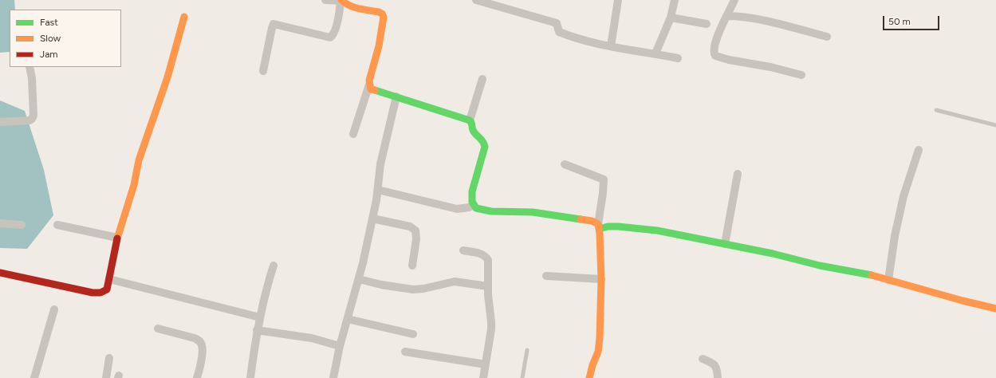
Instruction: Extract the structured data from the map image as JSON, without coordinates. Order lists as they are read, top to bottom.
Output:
{
  "legend": ["Fast", "Slow", "Jam"],
  "scale_bar": "50 m"
}
